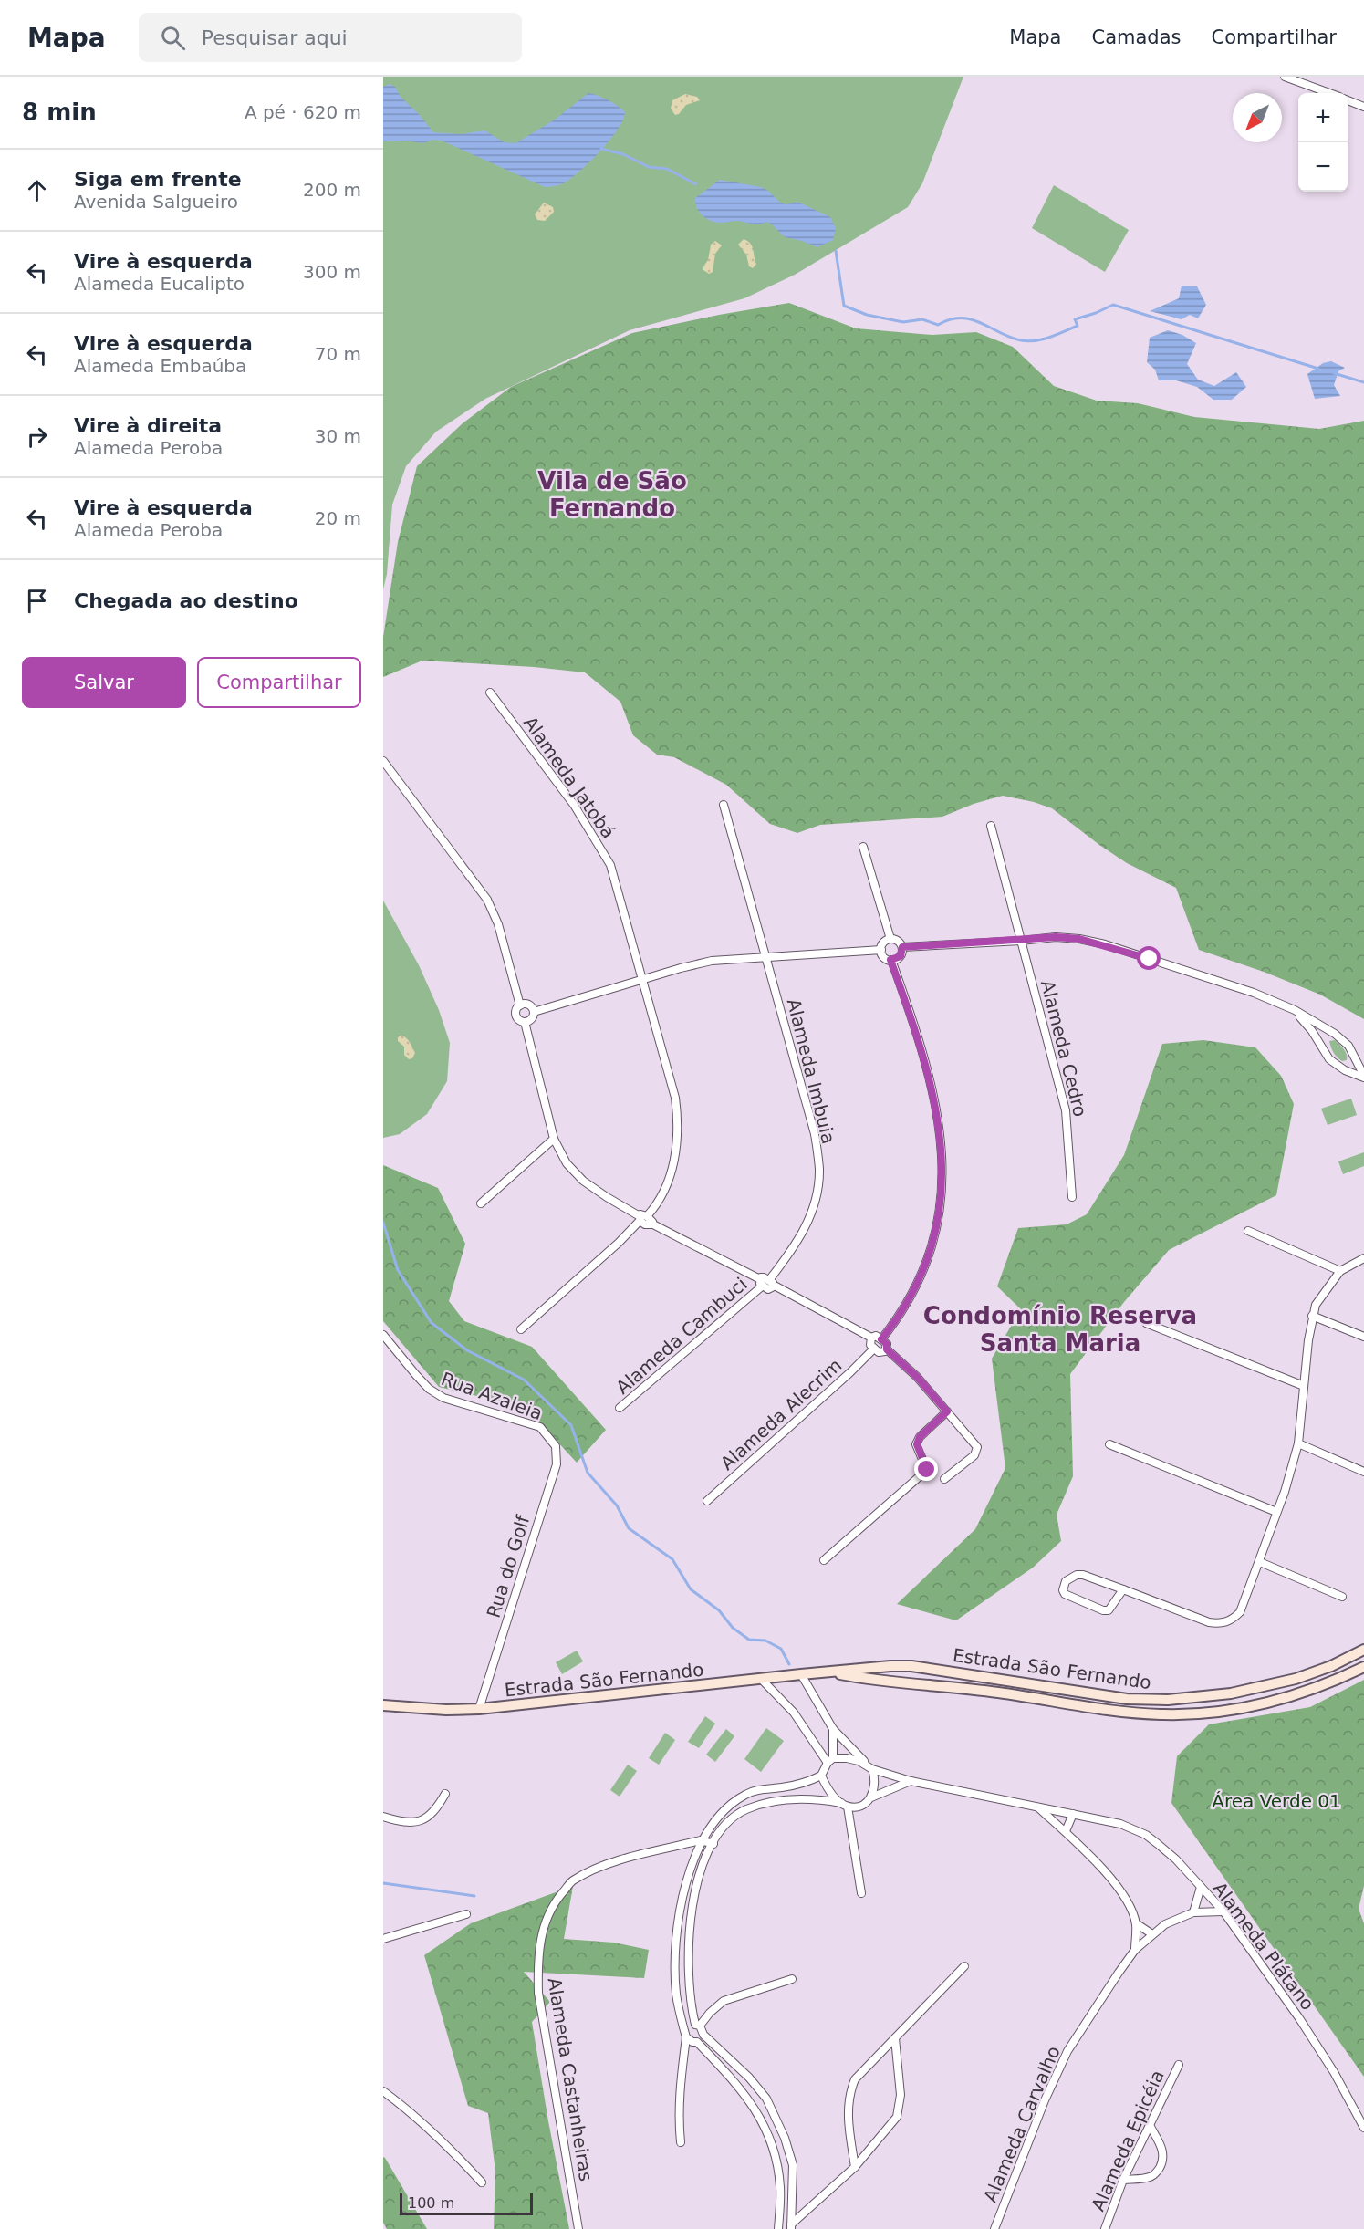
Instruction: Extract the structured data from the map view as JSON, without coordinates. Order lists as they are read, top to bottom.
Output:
{
  "streets": {
    "main road": ["Estrada São Fernando"],
    "street": [
      "Alameda Jatobá",
      "Alameda Cedro",
      "Alameda Imbuia",
      "Alameda Cambuci",
      "Rua Azaleia",
      "Alameda Alecrim",
      "Rua do Golf",
      "Alameda Plátano",
      "Alameda Castanheiras",
      "Alameda Carvalho",
      "Alameda Epicéia"
    ]
  },
  "crossings": [
    ["Rua Azaleia", "Rua do Golf"],
    ["Rua do Golf", "Estrada São Fernando"]
  ],
  "districts": ["Vila de São Fernando", "Condomínio Reserva Santa Maria"],
  "parks": ["Área Verde 01"],
  "scale_bar": "100 m",
  "north": "bottom left",
  "page": {
    "header": "Mapa",
    "search": "Pesquisar aqui",
    "nav": ["Mapa", "Camadas", "Compartilhar"],
    "heading": ["8 min", "A pé · 620 m"],
    "map_buttons": ["+", "−"],
    "list": [
      ["Siga em frente", "Avenida Salgueiro", "200 m"],
      ["Vire à esquerda", "Alameda Eucalipto", "300 m"],
      ["Vire à esquerda", "Alameda Embaúba", "70 m"],
      ["Vire à direita", "Alameda Peroba", "30 m"],
      ["Vire à esquerda", "Alameda Peroba", "20 m"],
      "Chegada ao destino"
    ],
    "buttons": ["Salvar", "Compartilhar"],
    "scale": "100 m"
  }
}
